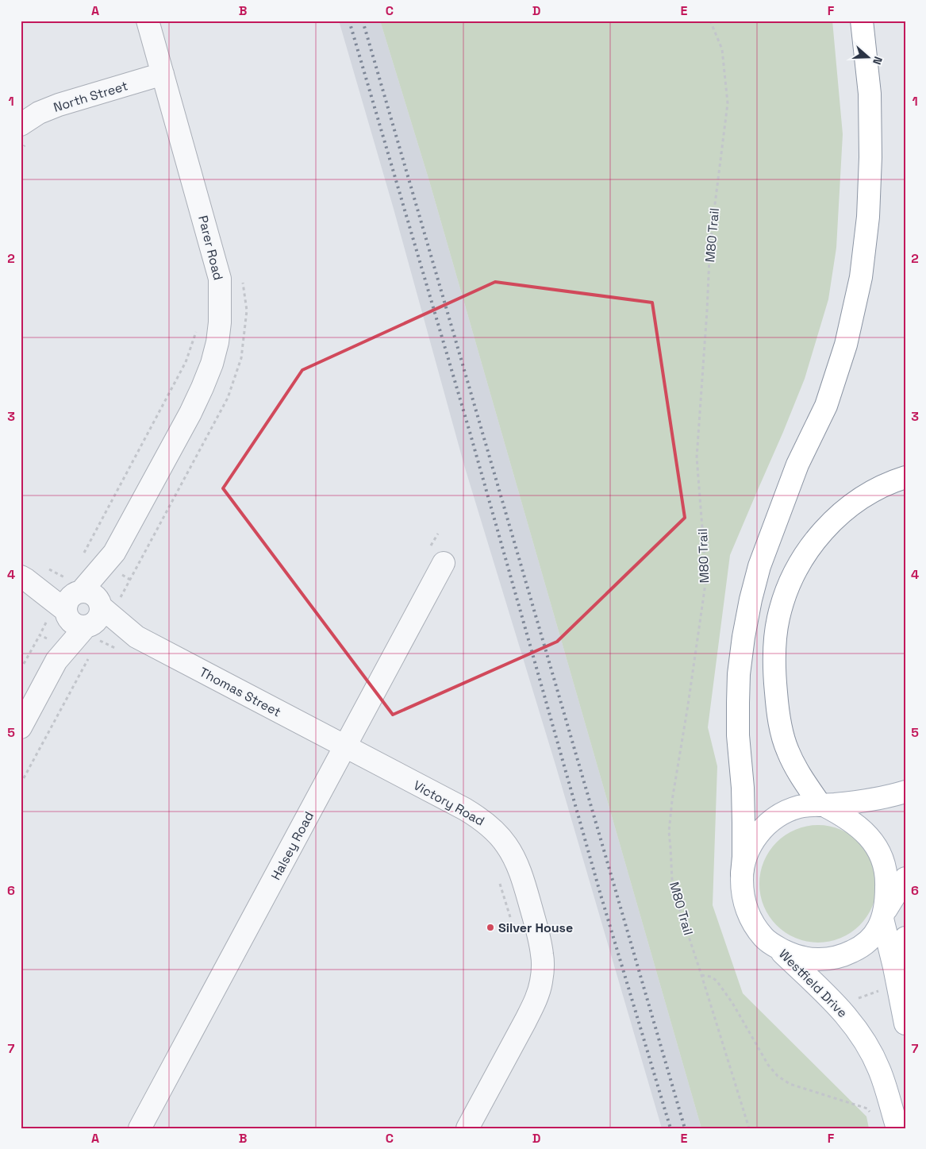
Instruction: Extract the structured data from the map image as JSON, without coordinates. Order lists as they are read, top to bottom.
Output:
{
  "streets": {
    "main road": ["Westfield Drive"],
    "street": [
      "North Street",
      "Parer Road",
      "Thomas Street",
      "Victory Road",
      "Halsey Road"
    ],
    "path": ["M80 Trail"]
  },
  "crossings": [
    ["North Street", "Parer Road"],
    ["Parer Road", "Thomas Street"],
    ["Thomas Street", "Victory Road"],
    ["Thomas Street", "Halsey Road"],
    ["Victory Road", "Halsey Road"]
  ],
  "places": ["Silver House"],
  "north": "right",
  "grid": {
    "columns": [
      "A",
      "B",
      "C",
      "D",
      "E",
      "F"
    ],
    "rows": [
      "1",
      "2",
      "3",
      "4",
      "5",
      "6",
      "7"
    ]
  }
}
